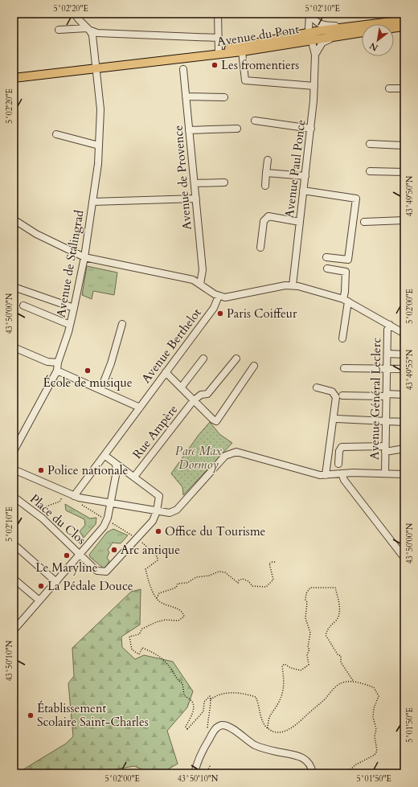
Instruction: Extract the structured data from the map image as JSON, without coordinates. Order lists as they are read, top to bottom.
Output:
{
  "streets": {
    "main road": ["Avenue du Pont"],
    "street": [
      "Avenue Paul Ponce",
      "Avenue de Provence",
      "Avenue de Stalingrad",
      "Avenue Berthelot",
      "Avenue Général Leclerc",
      "Rue Ampère",
      "Place du Clos"
    ]
  },
  "crossings": [
    ["Avenue du Pont", "Avenue Paul Ponce"],
    ["Avenue du Pont", "Avenue de Stalingrad"],
    ["Avenue Berthelot", "Place du Clos"]
  ],
  "parks": ["Parc Max Dormoy"],
  "places": [
    "Les fromentiers",
    "Paris Coiffeur",
    "École de musique",
    "Police nationale",
    "Office du Tourisme",
    "Arc antique",
    "Le Maryline",
    "La Pédale Douce",
    "Établissement Scolaire Saint-Charles"
  ],
  "north": "bottom left",
  "coordinates": [
    "5°02'20\"E",
    "5°02'10\"E",
    "43°49'50\"N",
    "5°02'00\"E",
    "43°50'00\"N",
    "43°49'55\"N",
    "43°50'10\"N",
    "5°01'50\"E"
  ]
}
